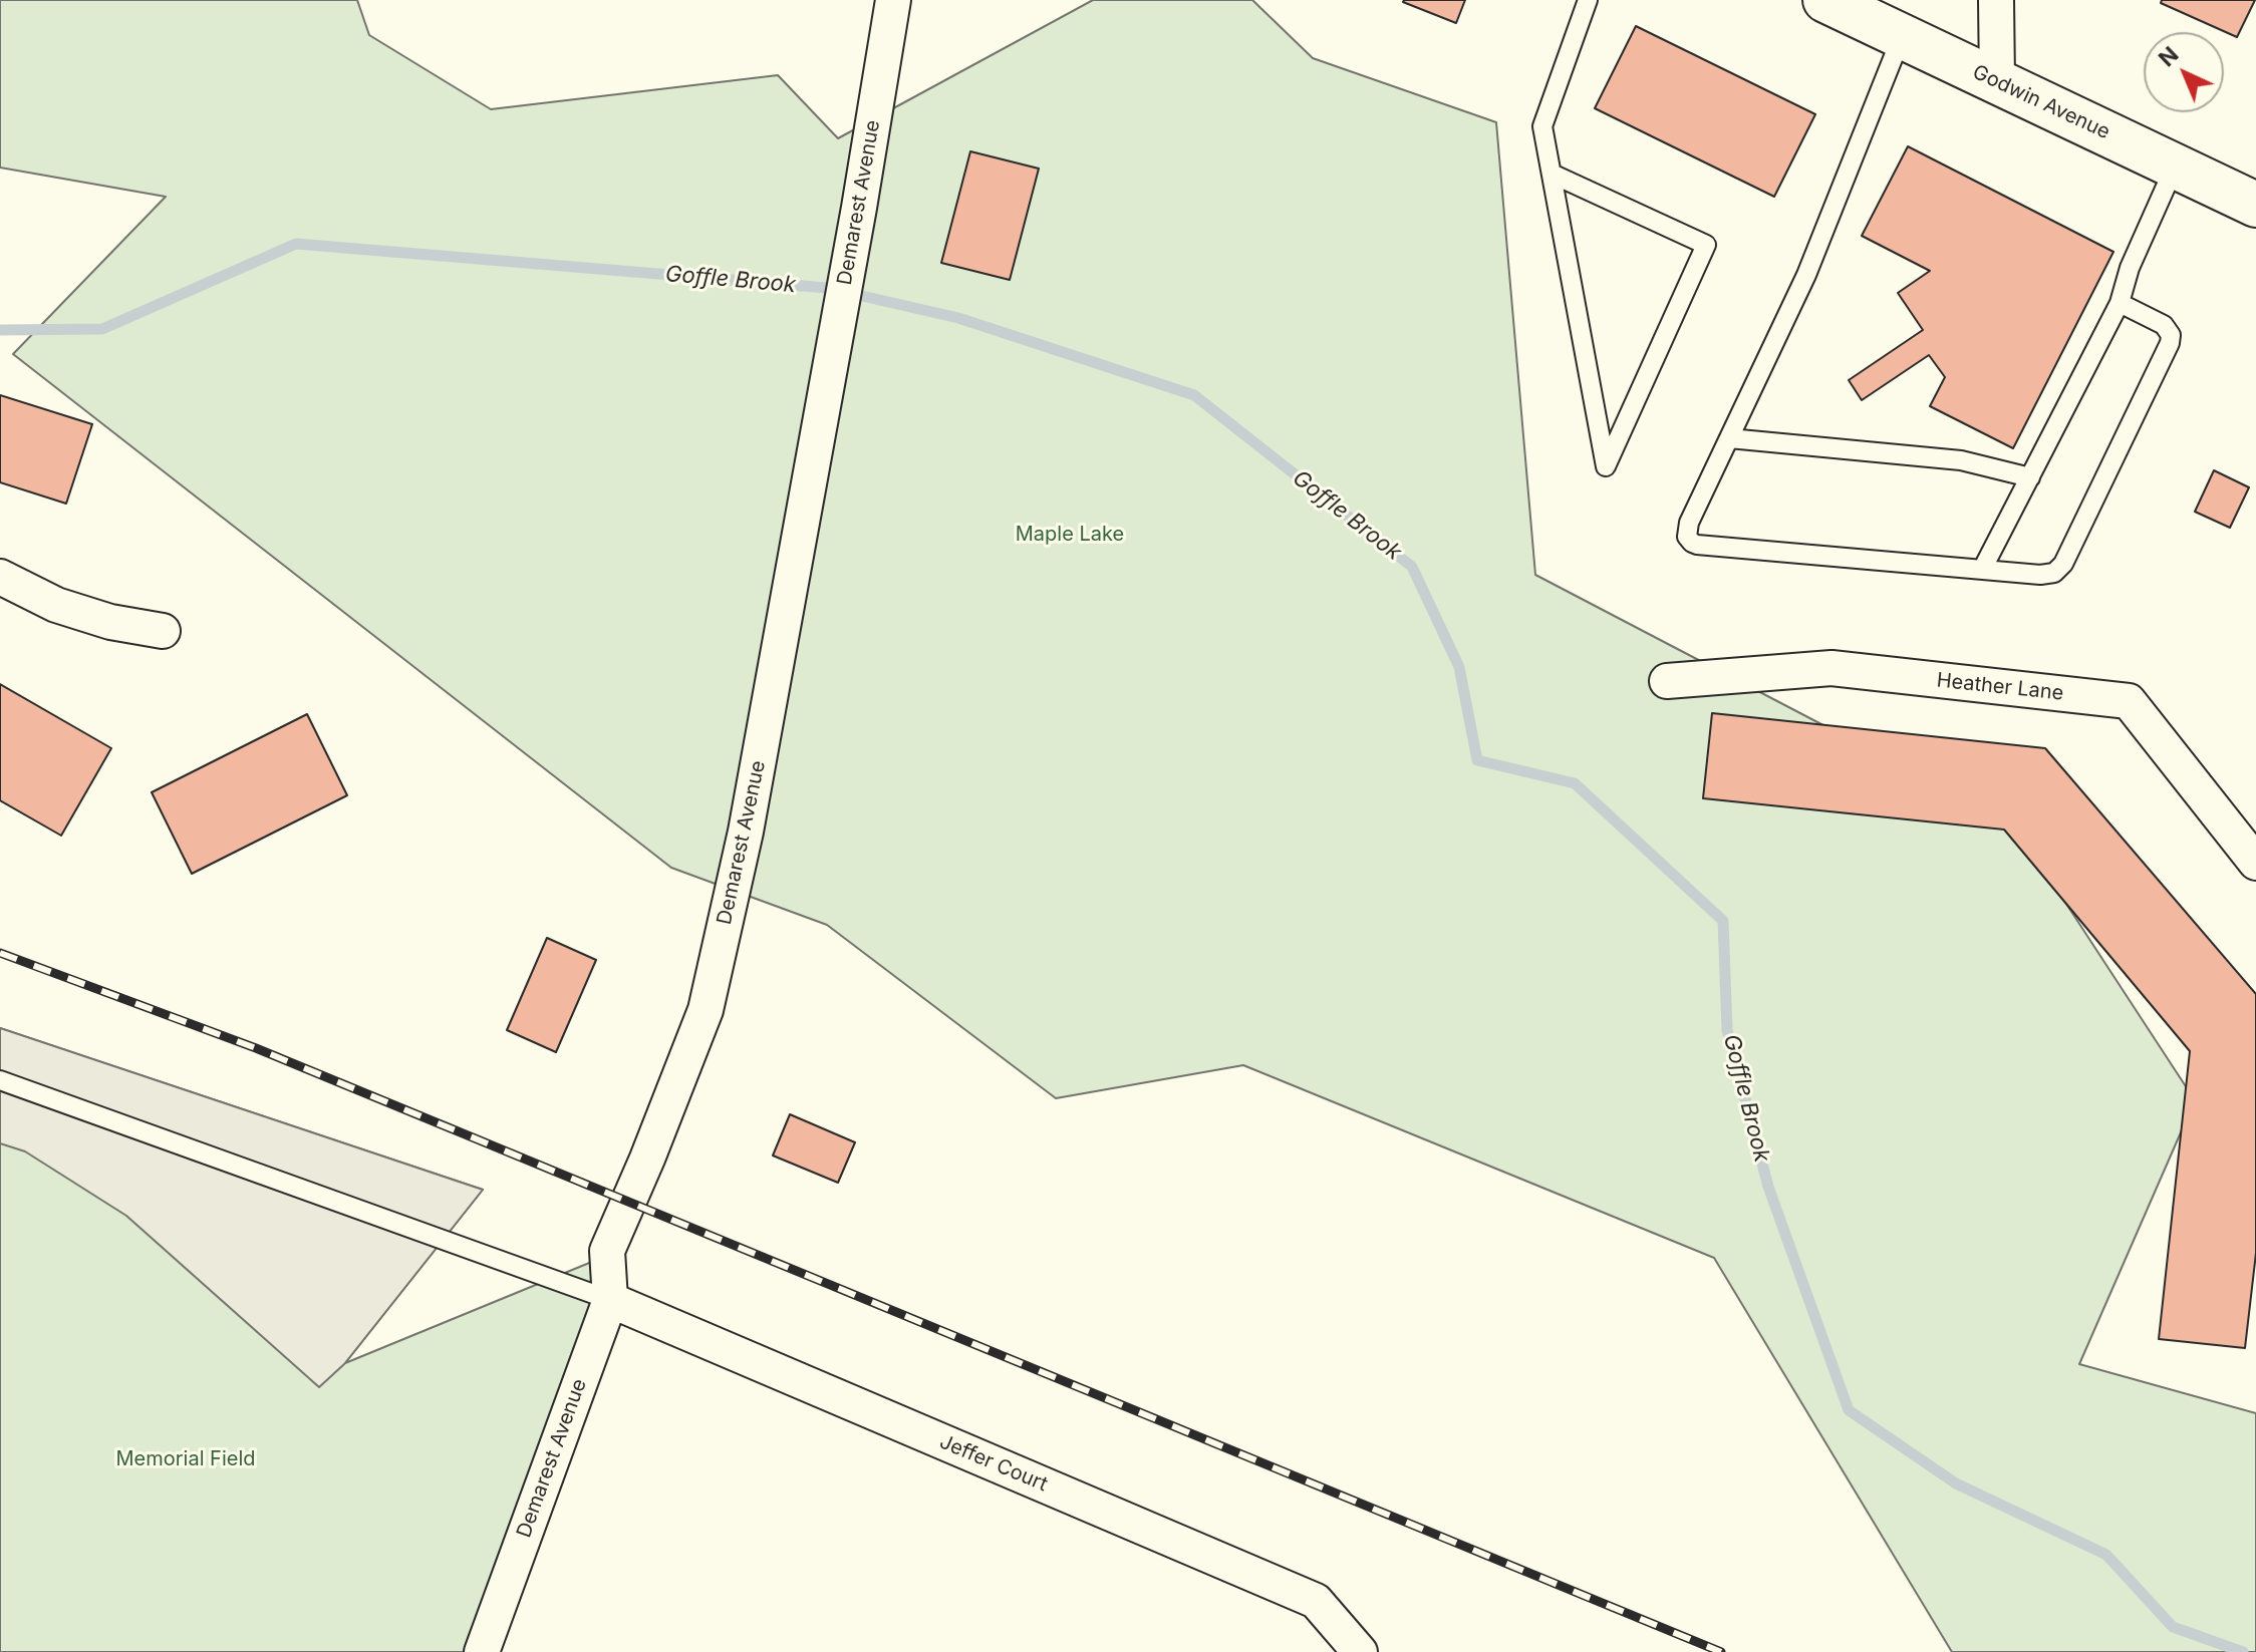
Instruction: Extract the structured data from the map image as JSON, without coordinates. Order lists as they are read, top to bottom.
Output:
{
  "streets": {
    "main road": ["Godwin Avenue"],
    "street": ["Demarest Avenue", "Heather Lane", "Jeffer Court"]
  },
  "crossings": [
    ["Demarest Avenue", "Jeffer Court"]
  ],
  "water": ["Goffle Brook"],
  "parks": ["Maple Lake", "Memorial Field"],
  "north": "top left"
}
